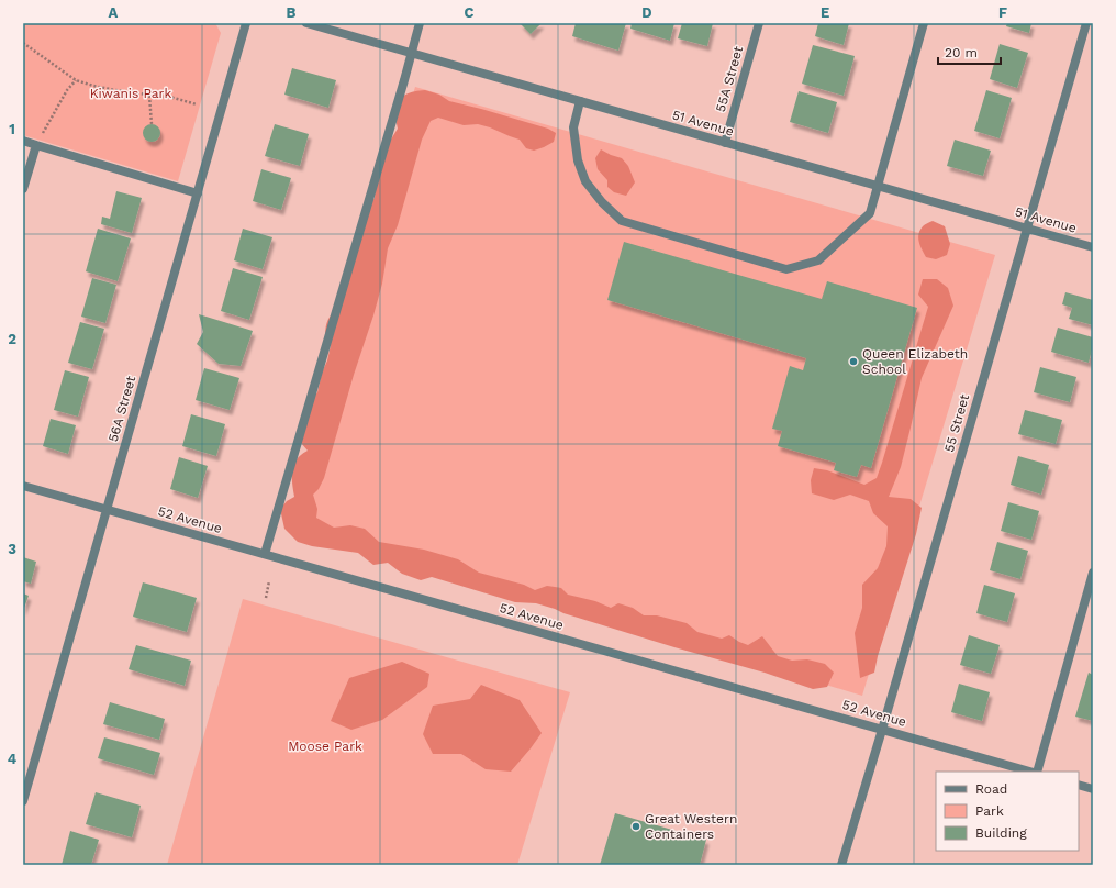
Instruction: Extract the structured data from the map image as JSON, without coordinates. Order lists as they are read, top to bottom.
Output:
{
  "streets": {
    "street": [
      "55A Street",
      "51 Avenue",
      "56A Street",
      "55 Street",
      "52 Avenue"
    ]
  },
  "crossings": [
    ["55A Street", "51 Avenue"],
    ["51 Avenue", "55 Street"],
    ["56A Street", "52 Avenue"],
    ["55 Street", "52 Avenue"]
  ],
  "parks": ["Kiwanis Park", "Moose Park"],
  "places": ["Queen Elizabeth School", "Great Western Containers"],
  "legend": ["Road", "Park", "Building"],
  "scale_bar": "20 m",
  "grid": {
    "columns": [
      "A",
      "B",
      "C",
      "D",
      "E",
      "F"
    ],
    "rows": [
      "1",
      "2",
      "3",
      "4"
    ]
  }
}
